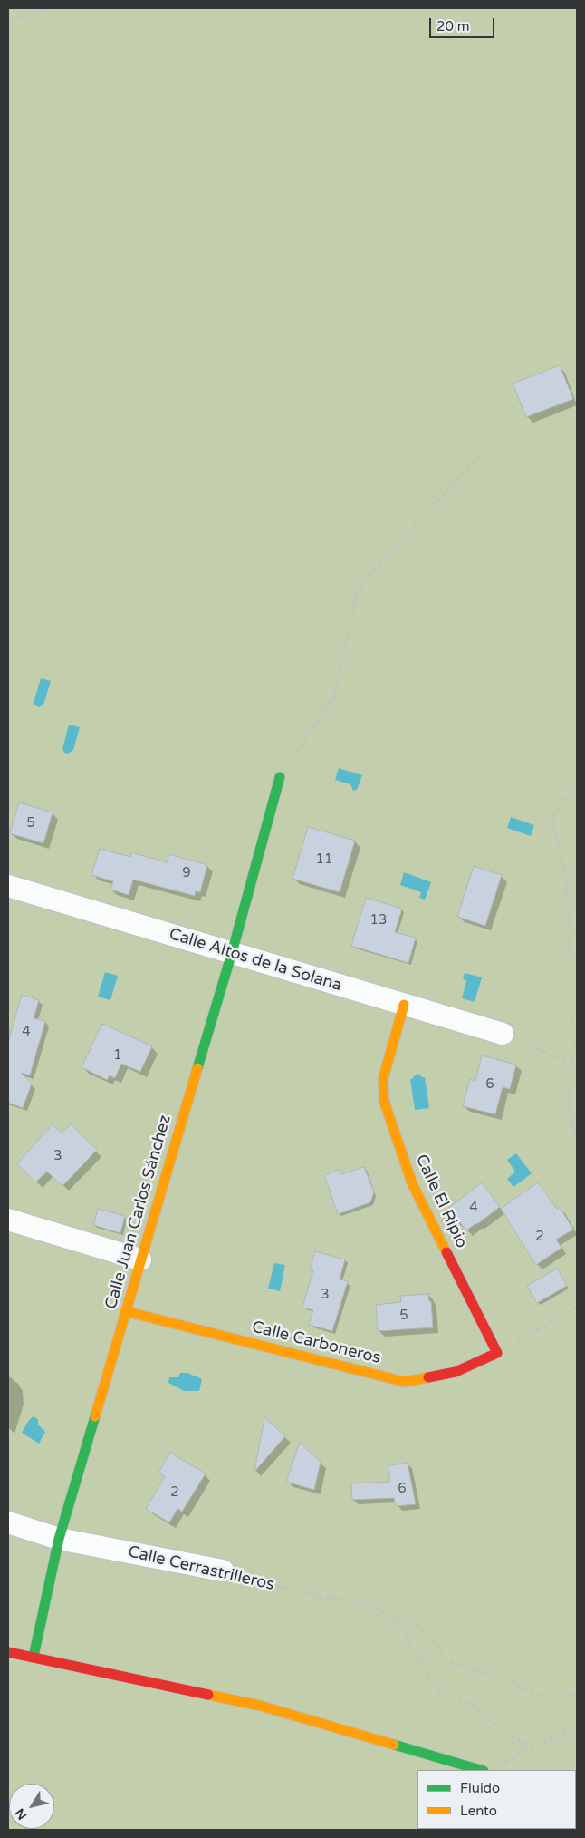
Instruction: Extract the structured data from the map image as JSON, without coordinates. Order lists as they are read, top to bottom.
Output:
{
  "streets": {
    "street": [
      "Calle Altos de la Solana",
      "Calle El Ripio",
      "Calle Juan Carlos Sánchez",
      "Calle Carboneros",
      "Calle Cerrastrilleros"
    ]
  },
  "crossings": [
    ["Calle Altos de la Solana", "Calle El Ripio"],
    ["Calle Altos de la Solana", "Calle Juan Carlos Sánchez"],
    ["Calle El Ripio", "Calle Carboneros"],
    ["Calle Juan Carlos Sánchez", "Calle Carboneros"],
    ["Calle Juan Carlos Sánchez", "Calle Cerrastrilleros"]
  ],
  "house_numbers": [
    "5",
    "11",
    "9",
    "13",
    "4",
    "1",
    "6",
    "3",
    "4",
    "2",
    "3",
    "5",
    "6",
    "2"
  ],
  "legend": ["Fluido", "Lento"],
  "scale_bar": "20 m",
  "north": "bottom left"
}
